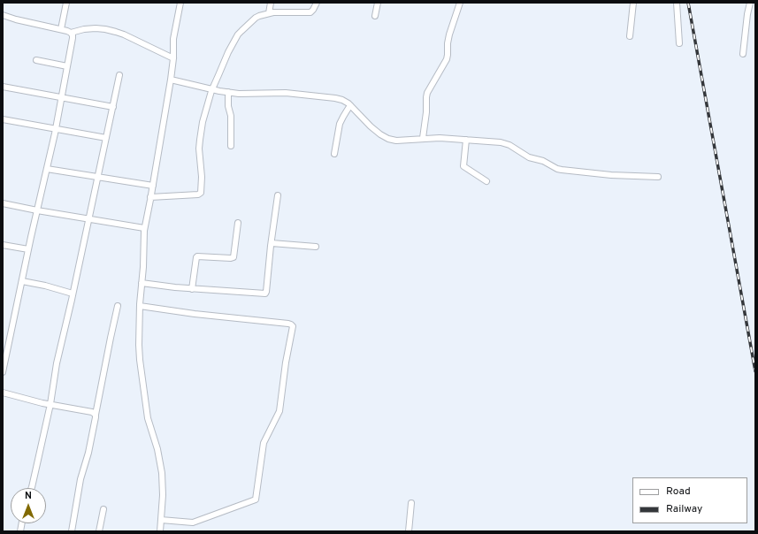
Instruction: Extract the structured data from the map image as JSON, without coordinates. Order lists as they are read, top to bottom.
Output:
{
  "legend": ["Road", "Railway"],
  "north": "top"
}
